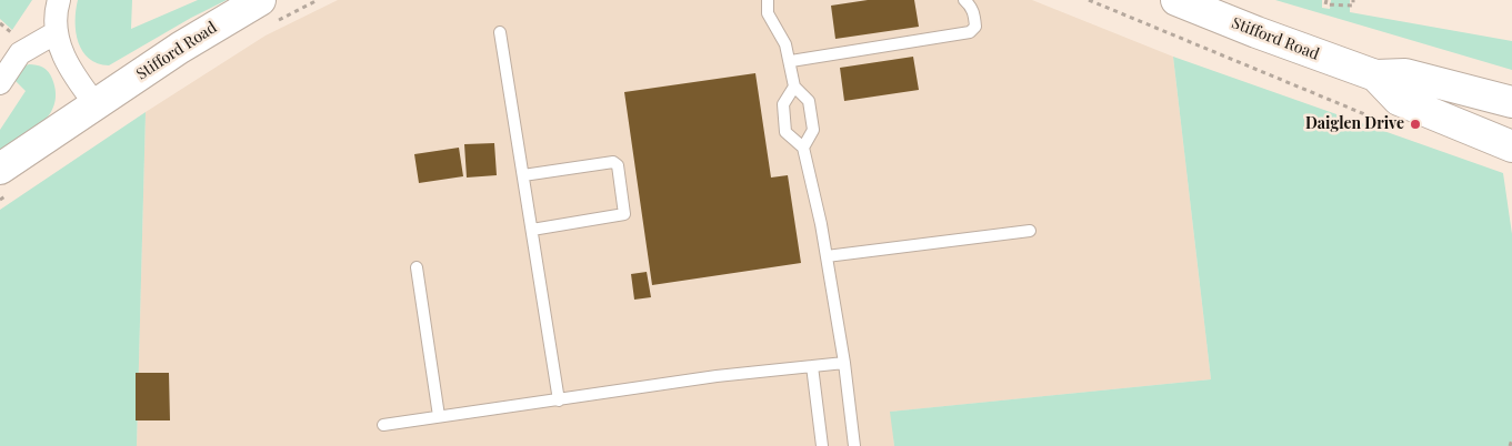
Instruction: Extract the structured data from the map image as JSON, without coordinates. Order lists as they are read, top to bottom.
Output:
{
  "streets": {
    "main road": ["Stifford Road"]
  },
  "places": ["Daiglen Drive"]
}
